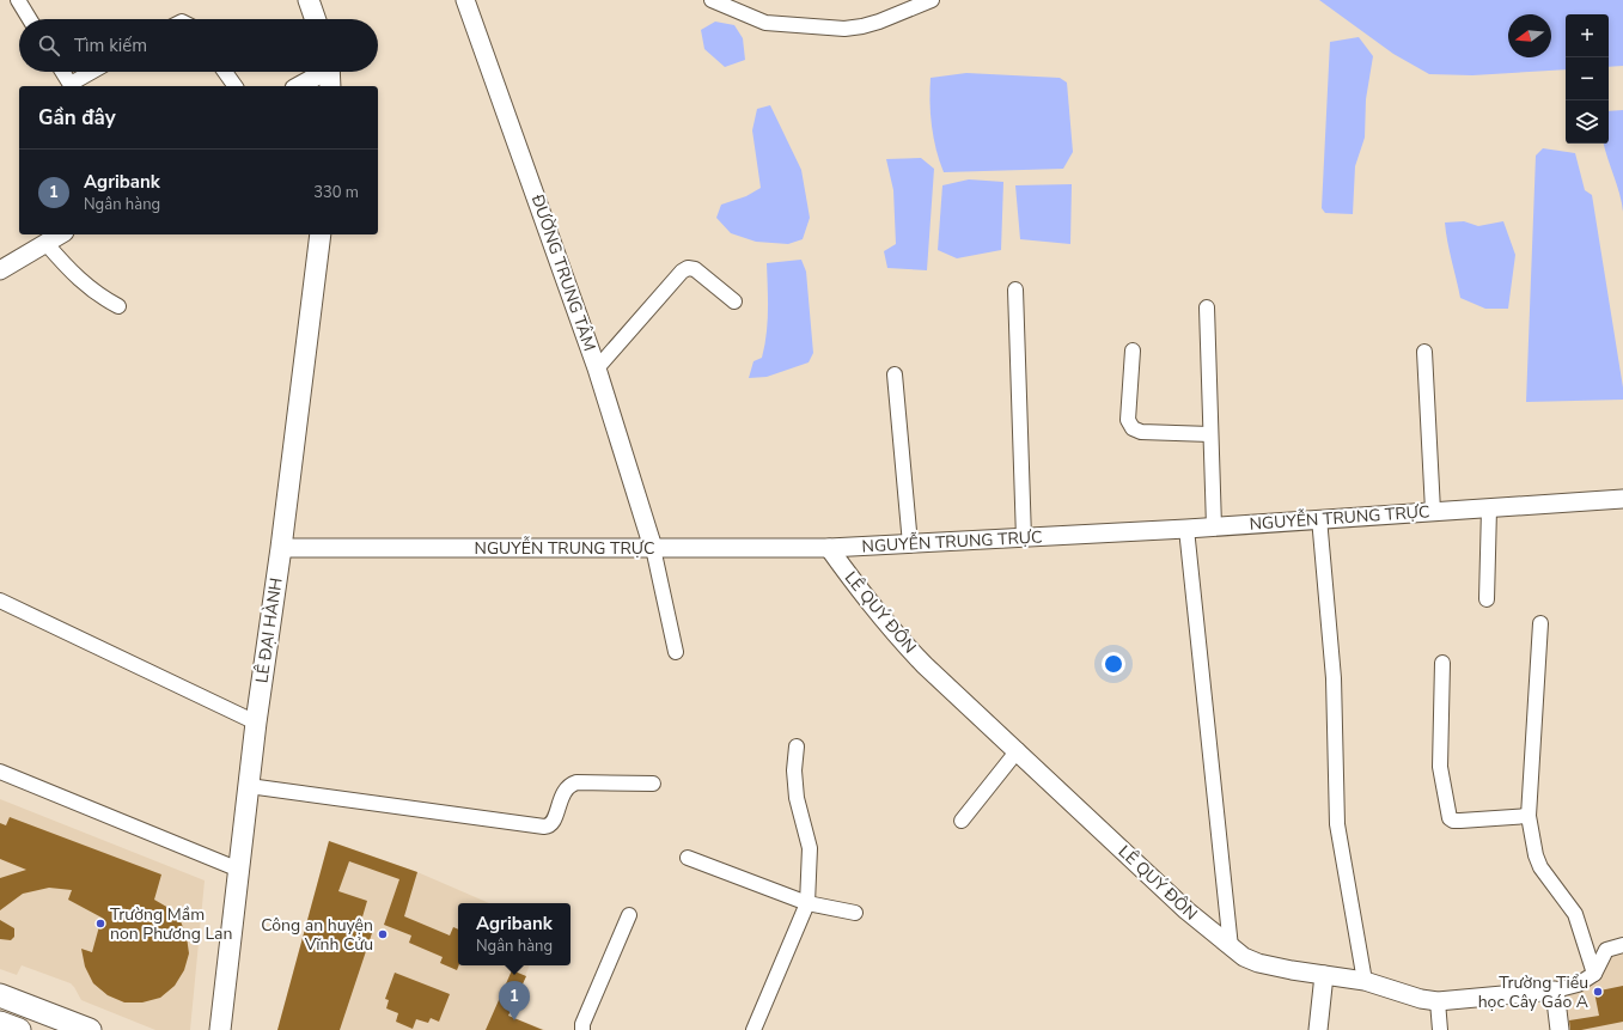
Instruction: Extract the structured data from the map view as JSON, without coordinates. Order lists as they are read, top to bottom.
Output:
{
  "streets": {
    "main road": ["LÊ ĐẠI HÀNH"],
    "street": ["ĐƯỜNG TRUNG TÂM", "NGUYỄN TRUNG TRỰC", "LÊ QUÝ ĐÔN"]
  },
  "crossings": [
    ["ĐƯỜNG TRUNG TÂM", "NGUYỄN TRUNG TRỰC"],
    ["NGUYỄN TRUNG TRỰC", "LÊ QUÝ ĐÔN"],
    ["NGUYỄN TRUNG TRỰC", "LÊ ĐẠI HÀNH"]
  ],
  "places": ["Trường Mầm non Phương Lan", "Công an huyện Vĩnh Cửu", "Trường Tiểu học Cây Gáo A"],
  "north": "left",
  "page": {
    "map_buttons": ["+", "−"],
    "search": "Tìm kiếm",
    "heading": "Gần đây",
    "list": [
      {
        "mark": "1",
        "name": "Agribank",
        "note": "Ngân hàng",
        "value": "330 m"
      }
    ],
    "popup": ["Agribank", "Ngân hàng"],
    "pins": "1"
  }
}
